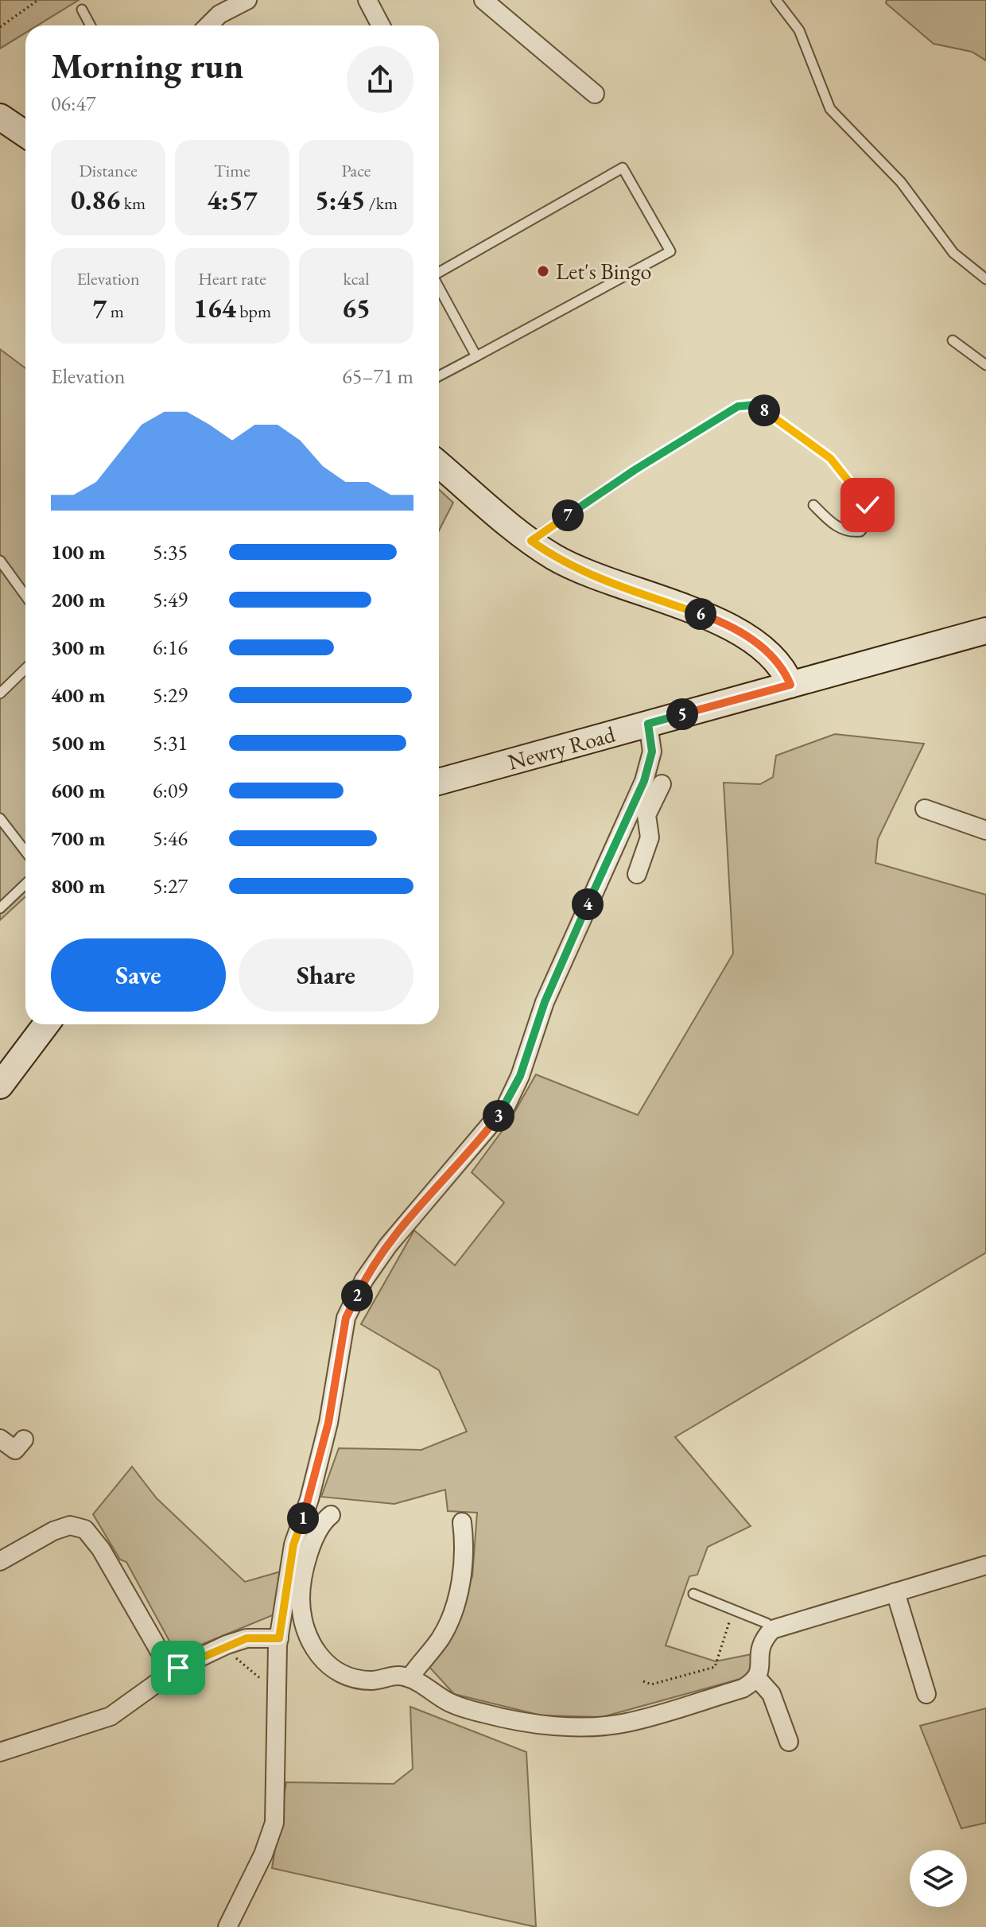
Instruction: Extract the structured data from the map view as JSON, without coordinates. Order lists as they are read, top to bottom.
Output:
{
  "streets": {
    "main road": ["Newry Road"]
  },
  "places": ["Let's Bingo"],
  "page": {
    "heading": ["Morning run", "06:47"],
    "stats": [
      ["Distance", "0.86 km"],
      ["Time", "4:57"],
      ["Pace", "5:45 /km"],
      ["Elevation", "7 m"],
      ["Heart rate", "164 bpm"],
      ["kcal", "65"]
    ],
    "chart": ["Elevation", "65–71 m"],
    "pins": [
      "8",
      "7",
      "6",
      "5",
      "4",
      "3",
      "2",
      "1"
    ],
    "list": [
      {
        "name": "100 m",
        "note": "5:35"
      },
      {
        "name": "200 m",
        "note": "5:49"
      },
      {
        "name": "300 m",
        "note": "6:16"
      },
      {
        "name": "400 m",
        "note": "5:29"
      },
      {
        "name": "500 m",
        "note": "5:31"
      },
      {
        "name": "600 m",
        "note": "6:09"
      },
      {
        "name": "700 m",
        "note": "5:46"
      },
      {
        "name": "800 m",
        "note": "5:27"
      }
    ],
    "buttons": ["Save", "Share"]
  }
}
